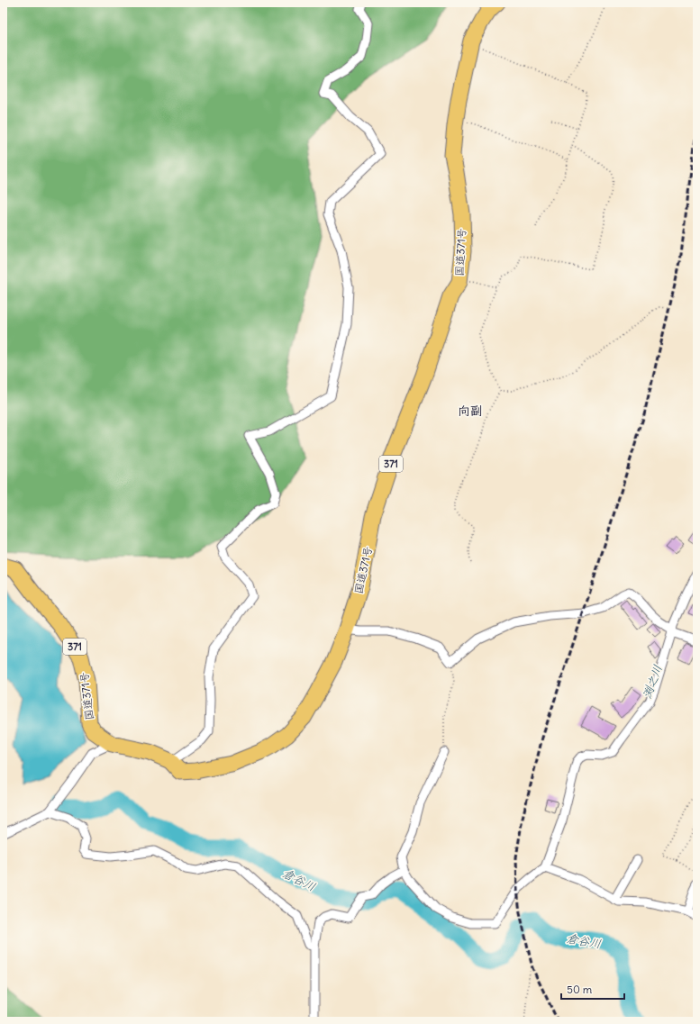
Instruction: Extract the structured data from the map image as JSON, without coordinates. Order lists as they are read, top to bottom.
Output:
{
  "streets": {
    "highway": ["国道371号", "371"]
  },
  "districts": ["向副"],
  "water": ["渕之川", "倉谷川"],
  "scale_bar": "50 m"
}
